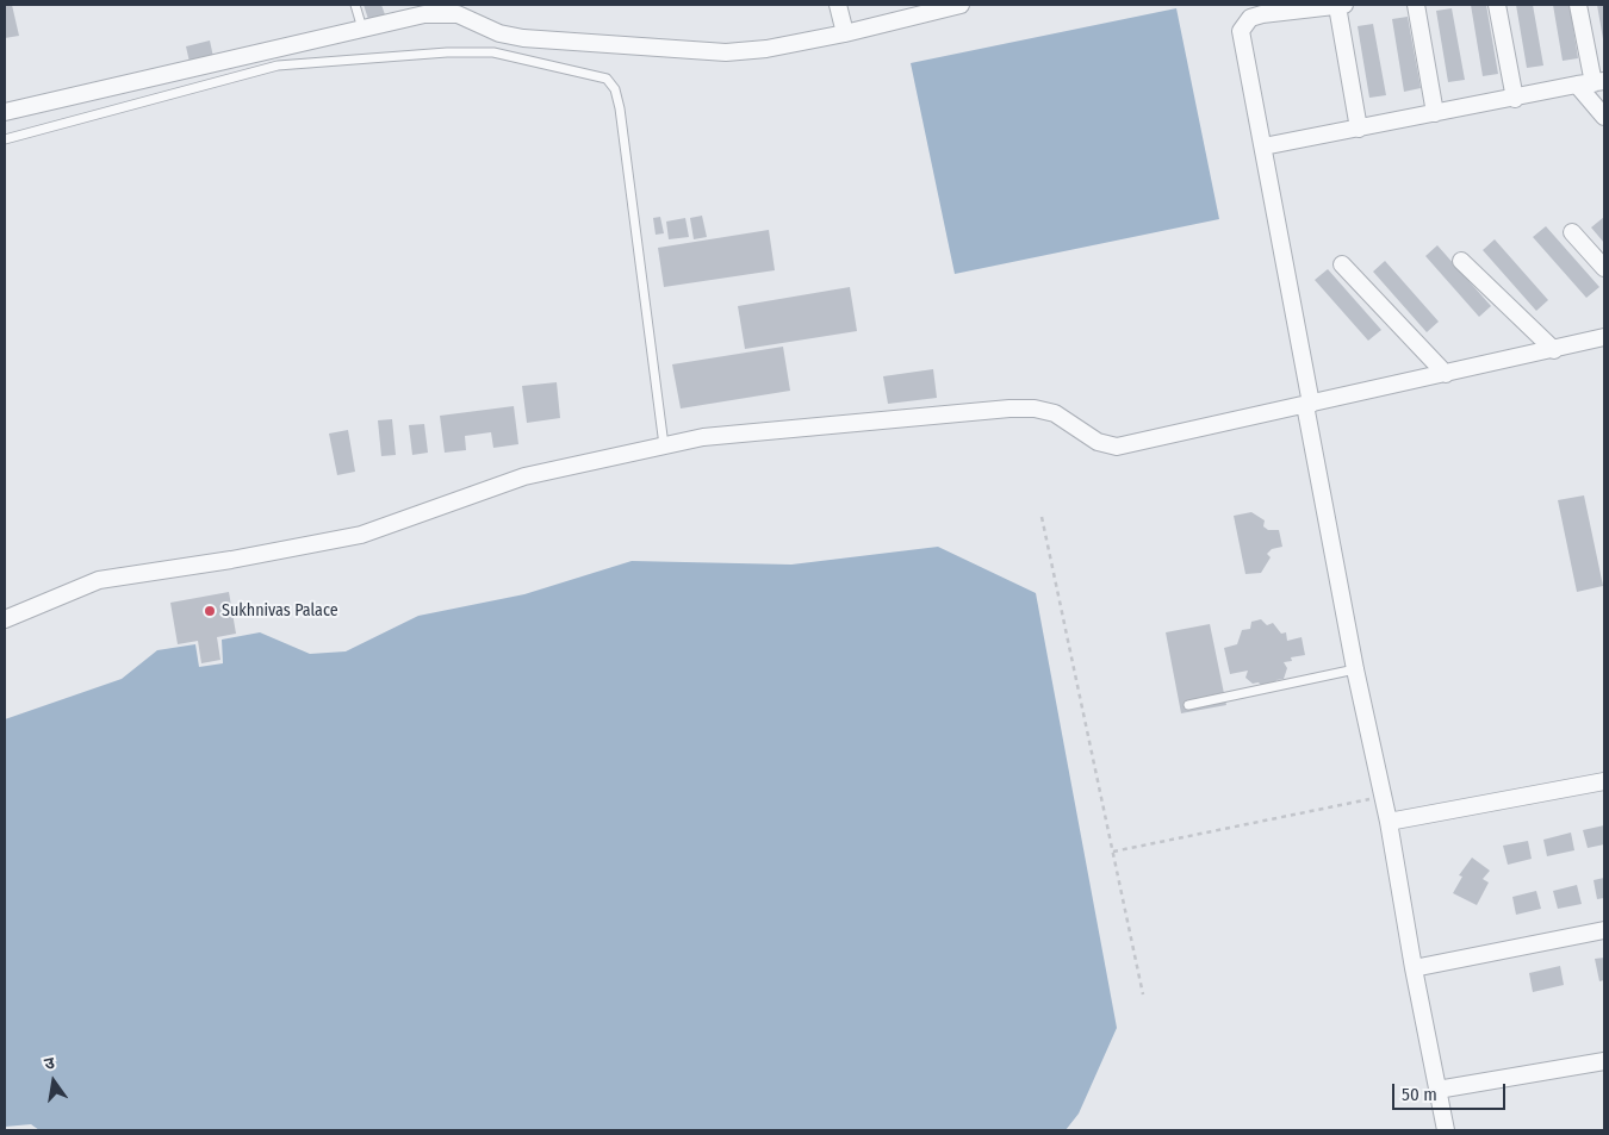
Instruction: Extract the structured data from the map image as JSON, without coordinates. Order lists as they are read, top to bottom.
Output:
{
  "places": ["Sukhnivas Palace"],
  "scale_bar": "50 m",
  "north": "top"
}
